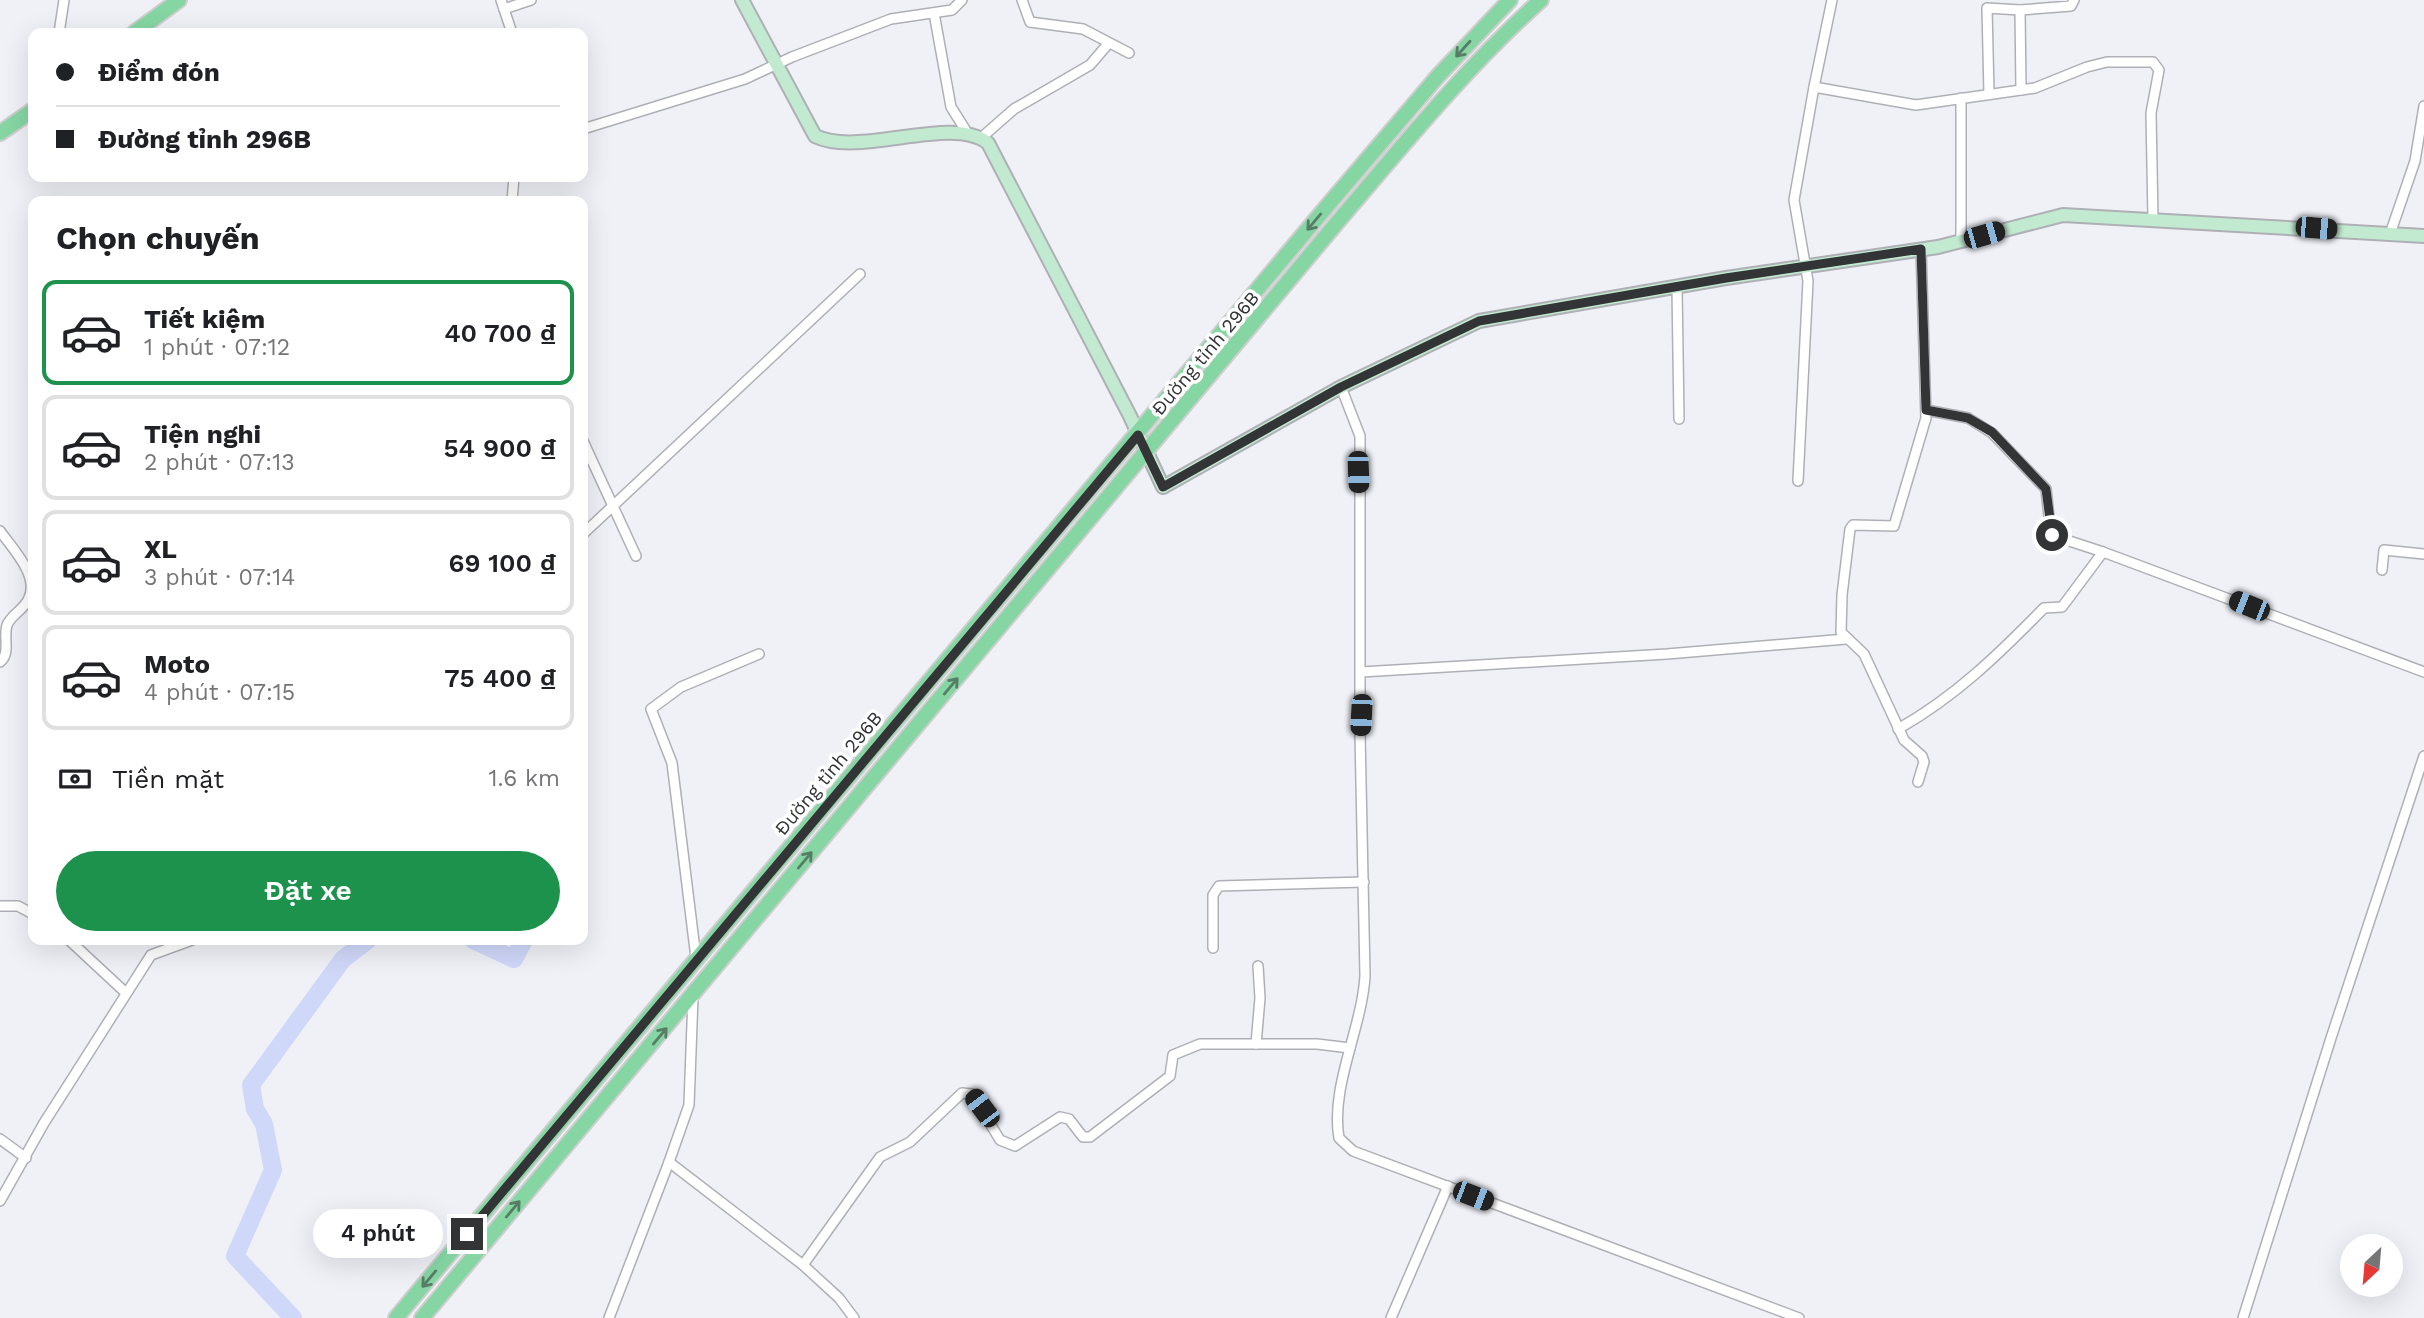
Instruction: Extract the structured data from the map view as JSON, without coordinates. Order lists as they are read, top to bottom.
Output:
{
  "streets": {
    "main road": ["Đường tỉnh 296B"]
  },
  "north": "bottom left",
  "page": {
    "banner": ["Điểm đón", "Đường tỉnh 296B"],
    "heading": "Chọn chuyến",
    "list": [
      {
        "name": "Tiết kiệm",
        "note": "1 phút · 07:12",
        "value": "40 700 ₫"
      },
      {
        "name": "Tiện nghi",
        "note": "2 phút · 07:13",
        "value": "54 900 ₫"
      },
      {
        "name": "XL",
        "note": "3 phút · 07:14",
        "value": "69 100 ₫"
      },
      {
        "name": "Moto",
        "note": "4 phút · 07:15",
        "value": "75 400 ₫"
      }
    ],
    "pay": ["Tiền mặt", "1.6 km"],
    "buttons": "Đặt xe",
    "bubble": "4 phút"
  }
}
